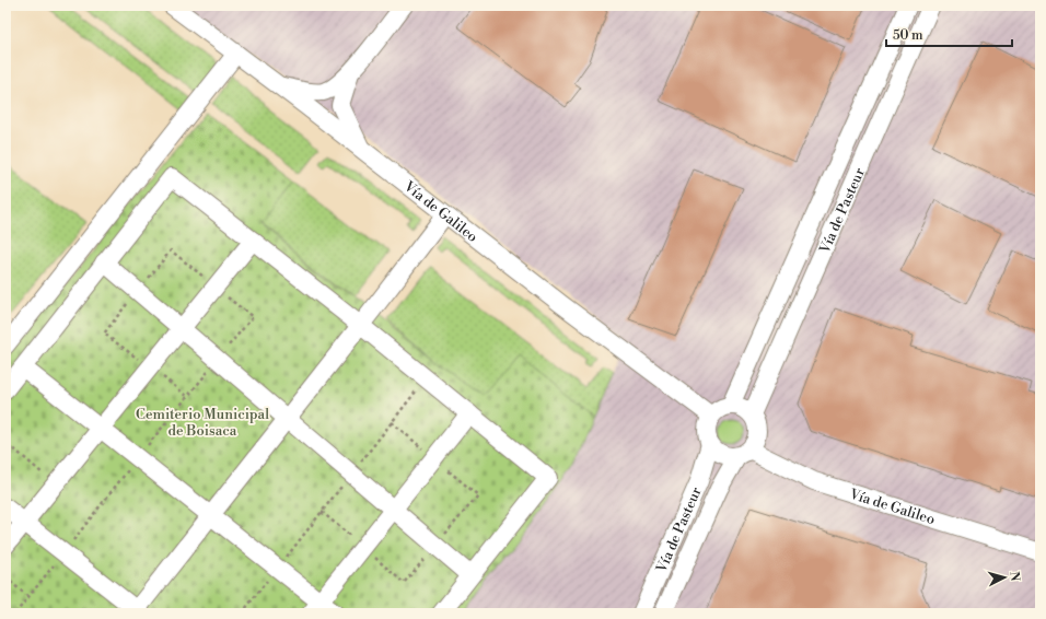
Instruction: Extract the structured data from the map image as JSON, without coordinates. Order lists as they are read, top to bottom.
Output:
{
  "streets": {
    "street": ["Vía de Pasteur", "Vía de Galileo"]
  },
  "crossings": [
    ["Vía de Pasteur", "Vía de Galileo"]
  ],
  "parks": ["Cemiterio Municipal de Boisaca"],
  "scale_bar": "50 m",
  "north": "right"
}
